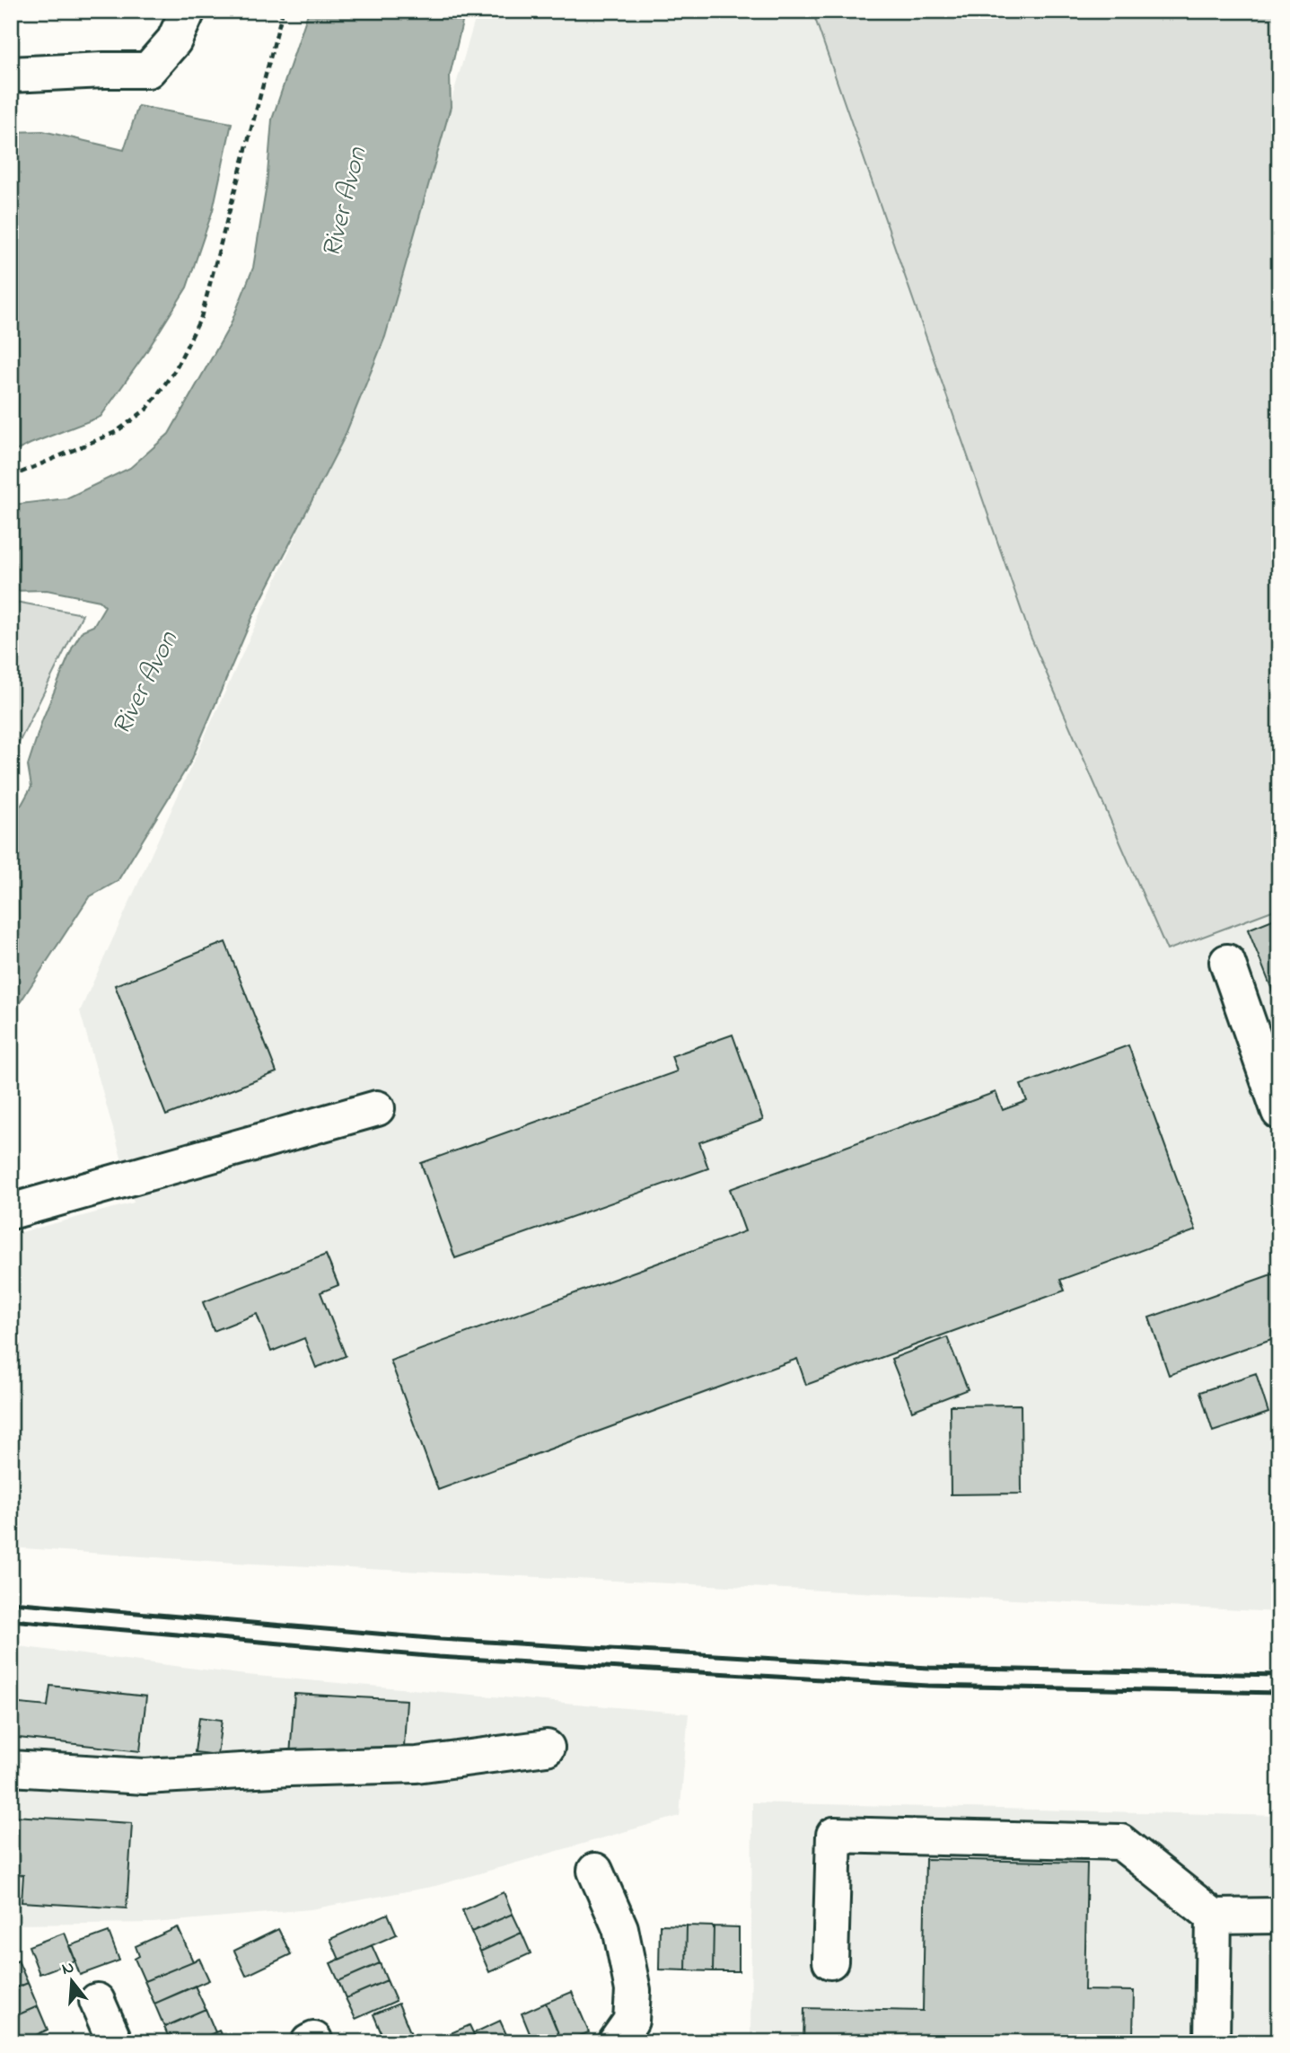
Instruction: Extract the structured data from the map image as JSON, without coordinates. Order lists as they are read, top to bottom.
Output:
{
  "water": ["River Avon"],
  "north": "top"
}
